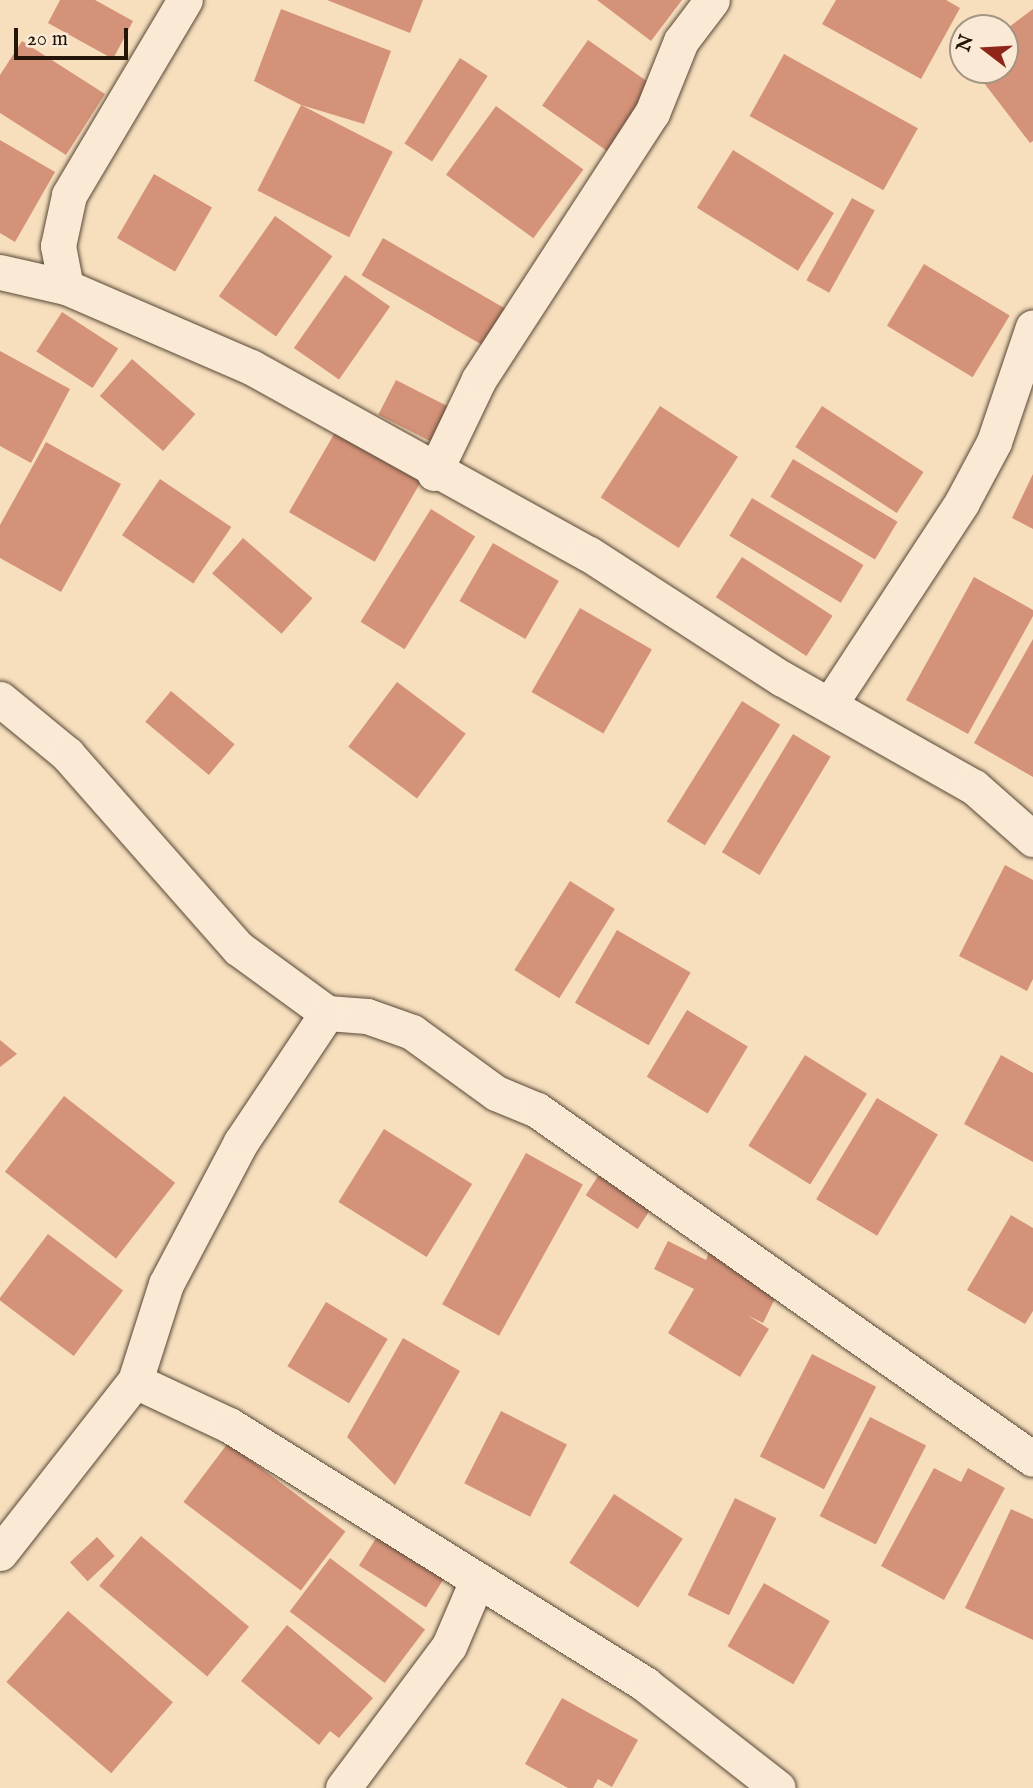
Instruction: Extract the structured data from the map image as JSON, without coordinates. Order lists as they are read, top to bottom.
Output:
{
  "scale_bar": "20 m",
  "north": "left"
}
